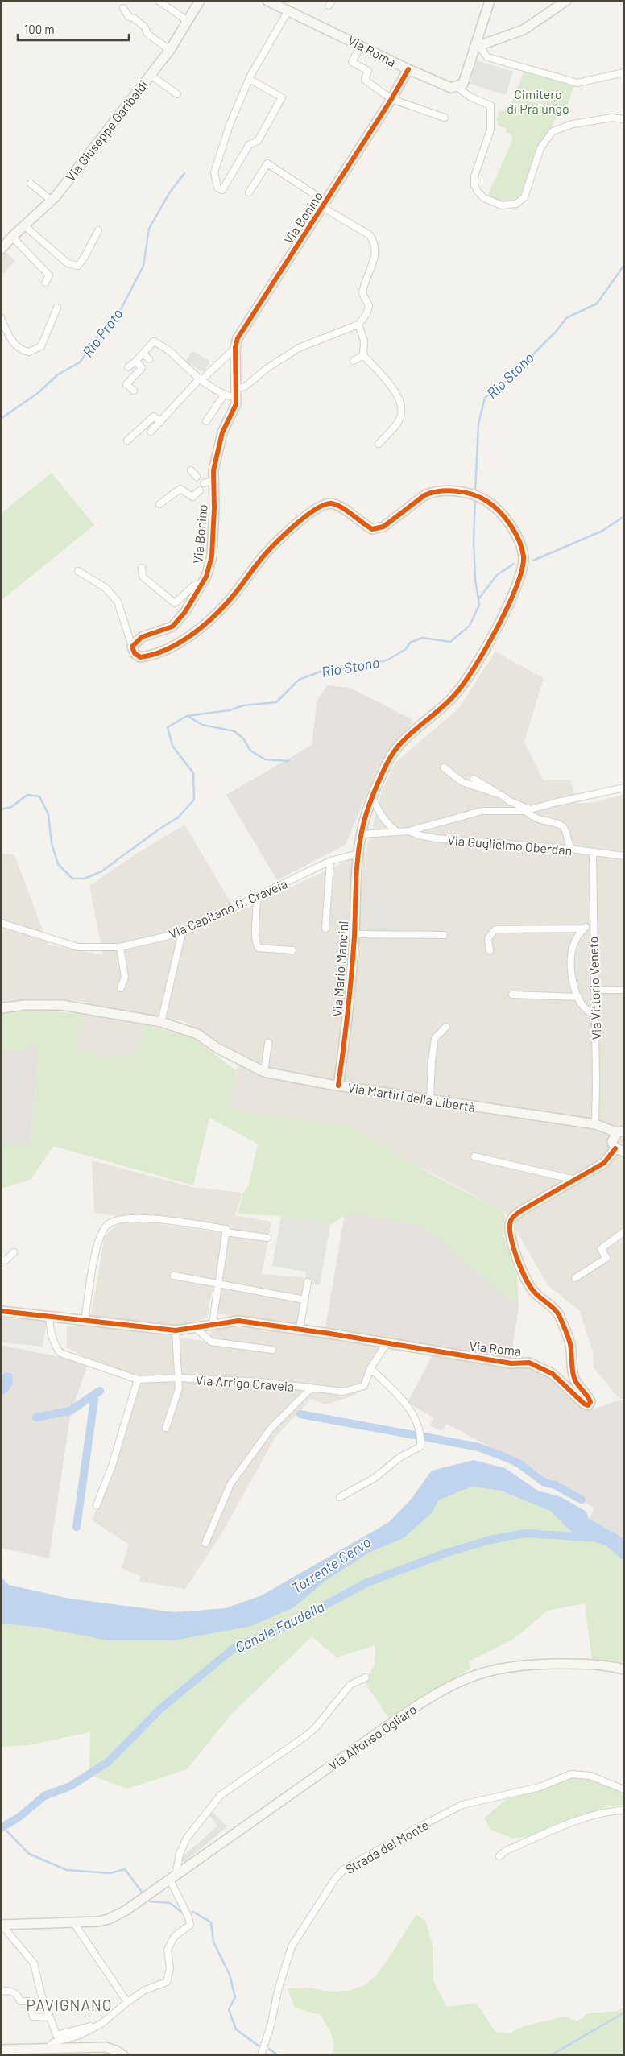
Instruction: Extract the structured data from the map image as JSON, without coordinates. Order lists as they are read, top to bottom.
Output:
{
  "streets": {
    "street": [
      "Via Roma",
      "Via Giuseppe Garibaldi",
      "Via Bonino",
      "Via Guglielmo Oberdan",
      "Via Capitano G. Craveia",
      "Via Mario Mancini",
      "Via Vittorio Veneto",
      "Via Martiri della Libertà",
      "Via Arrigo Craveia",
      "Via Alfonso Ogliaro",
      "Strada del Monte"
    ]
  },
  "crossings": [
    ["Via Roma", "Via Bonino"],
    ["Via Roma", "Via Arrigo Craveia"],
    ["Via Guglielmo Oberdan", "Via Vittorio Veneto"],
    ["Via Capitano G. Craveia", "Via Mario Mancini"],
    ["Via Mario Mancini", "Via Martiri della Libertà"],
    ["Via Vittorio Veneto", "Via Martiri della Libertà"]
  ],
  "districts": ["PAVIGNANO"],
  "water": [
    "Rio Prato",
    "Rio Stono",
    "Torrente Cervo",
    "Canale Faudella"
  ],
  "parks": ["Cimitero di Pralungo"],
  "scale_bar": "100 m"
}
